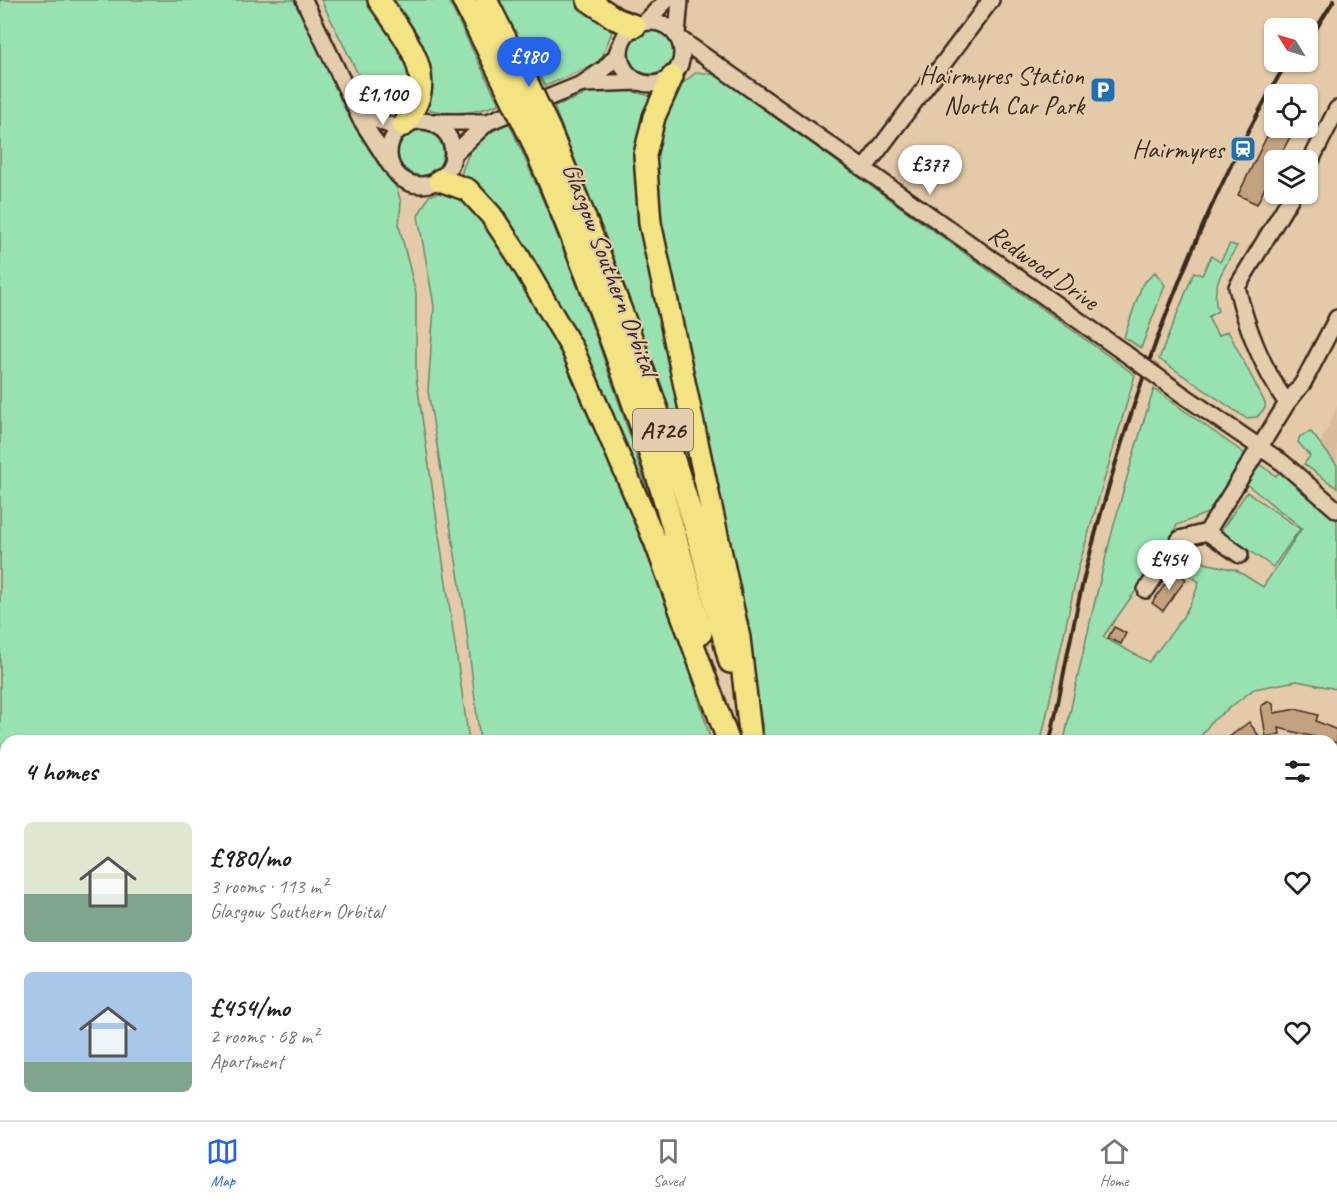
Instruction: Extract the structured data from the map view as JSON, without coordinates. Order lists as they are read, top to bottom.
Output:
{
  "streets": {
    "highway": ["Glasgow Southern Orbital", "A726"],
    "street": ["Redwood Drive"]
  },
  "crossings": [
    ["Redwood Drive", "A726"]
  ],
  "places": {
    "parking": ["Hairmyres Station North Car Park"],
    "station": ["Hairmyres"]
  },
  "north": "top left",
  "page": {
    "price": [
      "£980",
      "£1,100",
      "£377",
      "£454"
    ],
    "heading": "4 homes",
    "list": [
      {
        "name": "£980/mo",
        "note": "3 rooms · 113 m² · Glasgow Southern Orbital"
      },
      {
        "name": "£454/mo",
        "note": "2 rooms · 68 m² · Apartment"
      }
    ],
    "tabs": ["Map", "Saved", "Home"]
  }
}
